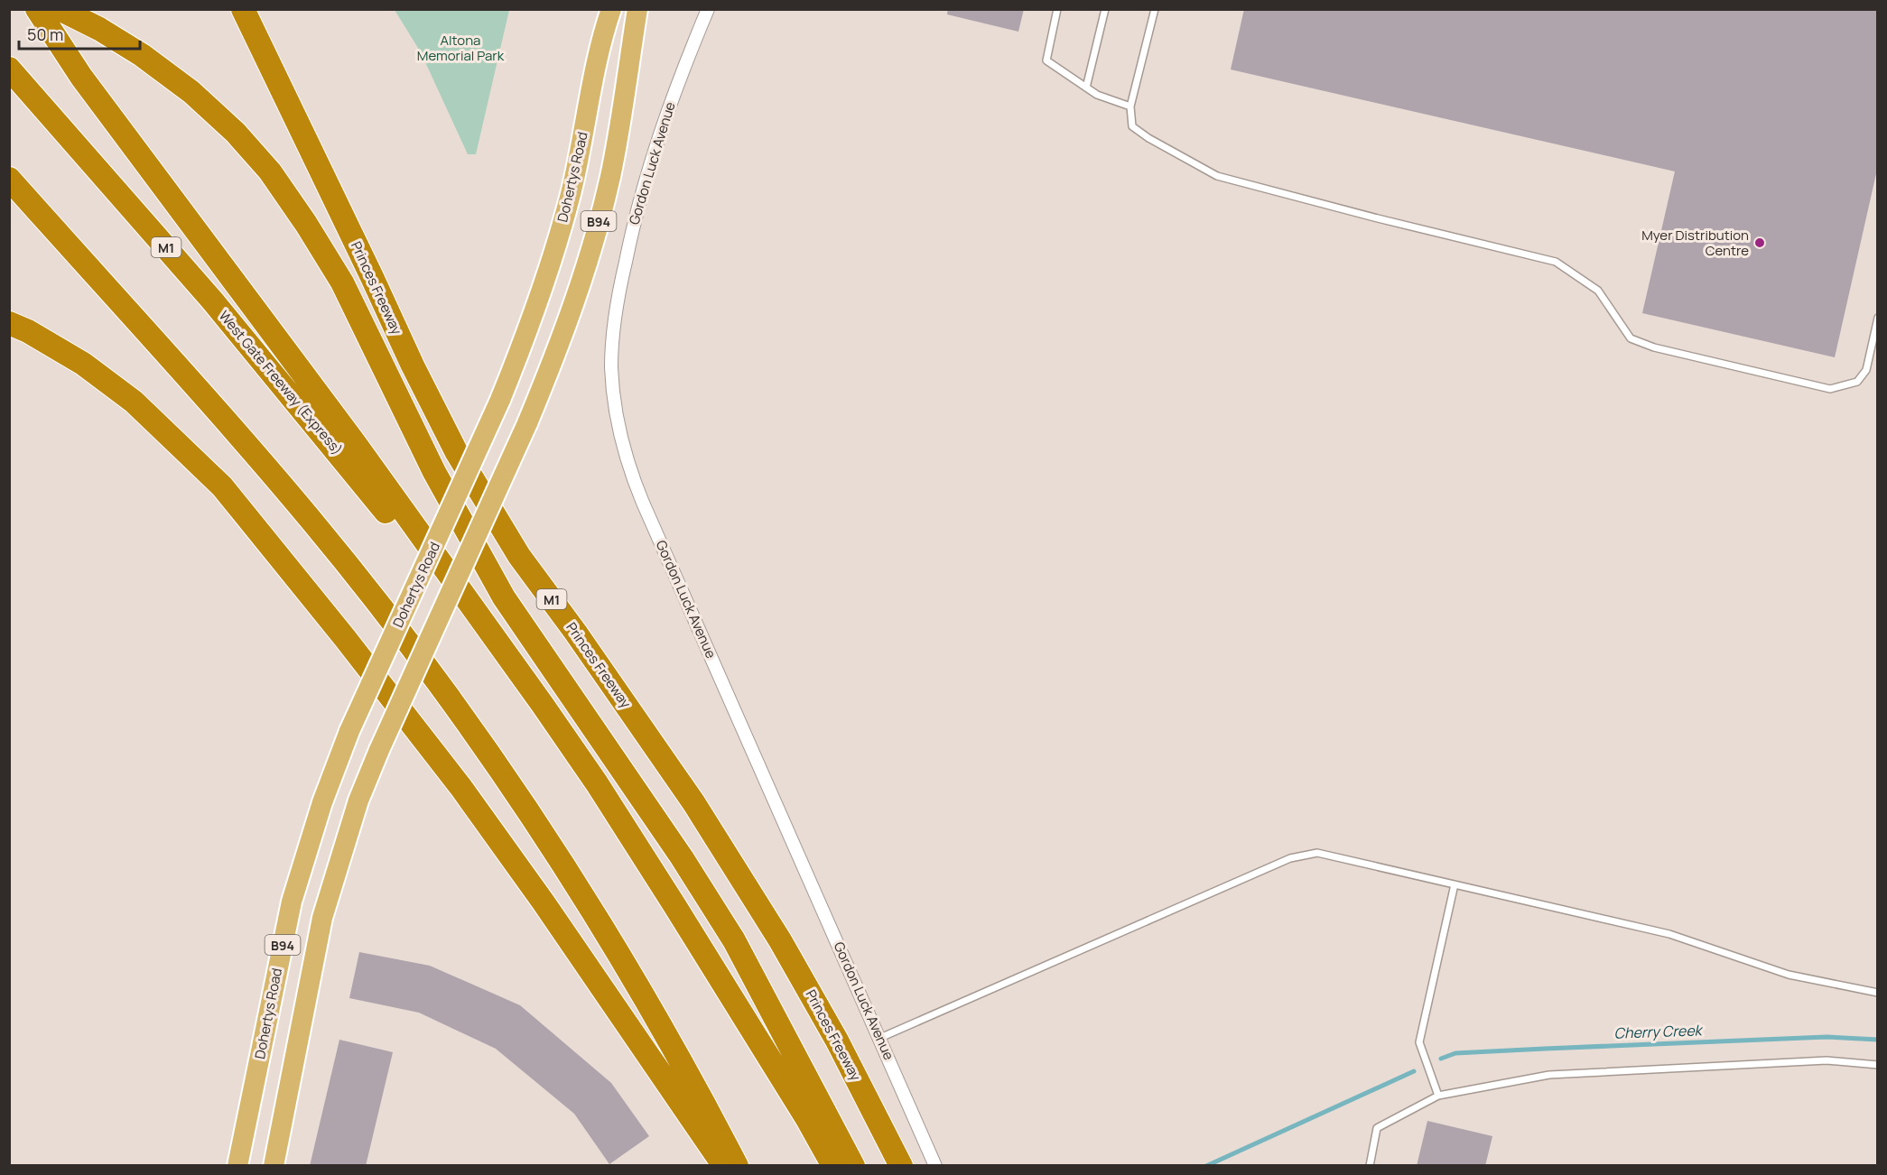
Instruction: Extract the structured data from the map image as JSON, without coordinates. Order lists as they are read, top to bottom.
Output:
{
  "streets": {
    "highway": ["M1", "Princes Freeway", "West Gate Freeway (Express)"],
    "main road": ["Dohertys Road", "B94"],
    "street": ["Gordon Luck Avenue"]
  },
  "crossings": [
    ["M1", "West Gate Freeway (Express)"]
  ],
  "water": ["Cherry Creek"],
  "parks": ["Altona Memorial Park"],
  "places": ["Myer Distribution Centre"],
  "scale_bar": "50 m"
}
